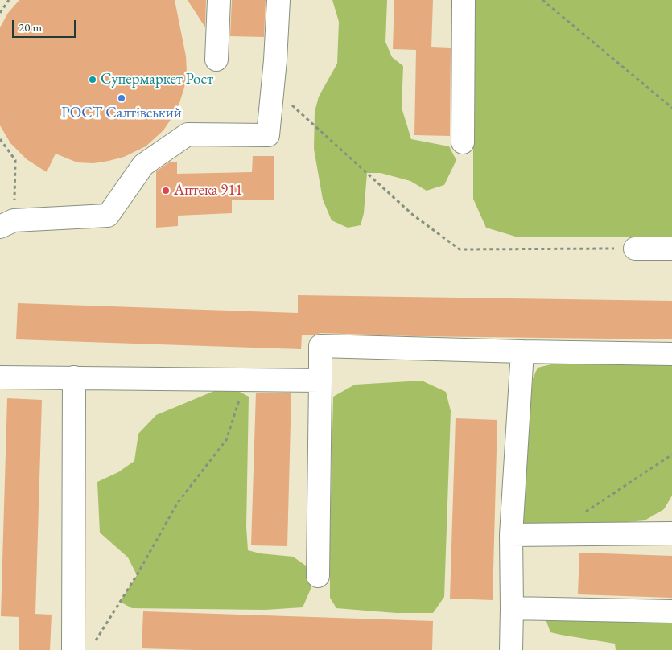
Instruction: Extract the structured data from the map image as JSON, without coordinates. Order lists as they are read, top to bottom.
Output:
{
  "places": ["Супермаркет Рост", "РОСТ Салтівський", "Аптека 911"],
  "scale_bar": "20 m"
}
